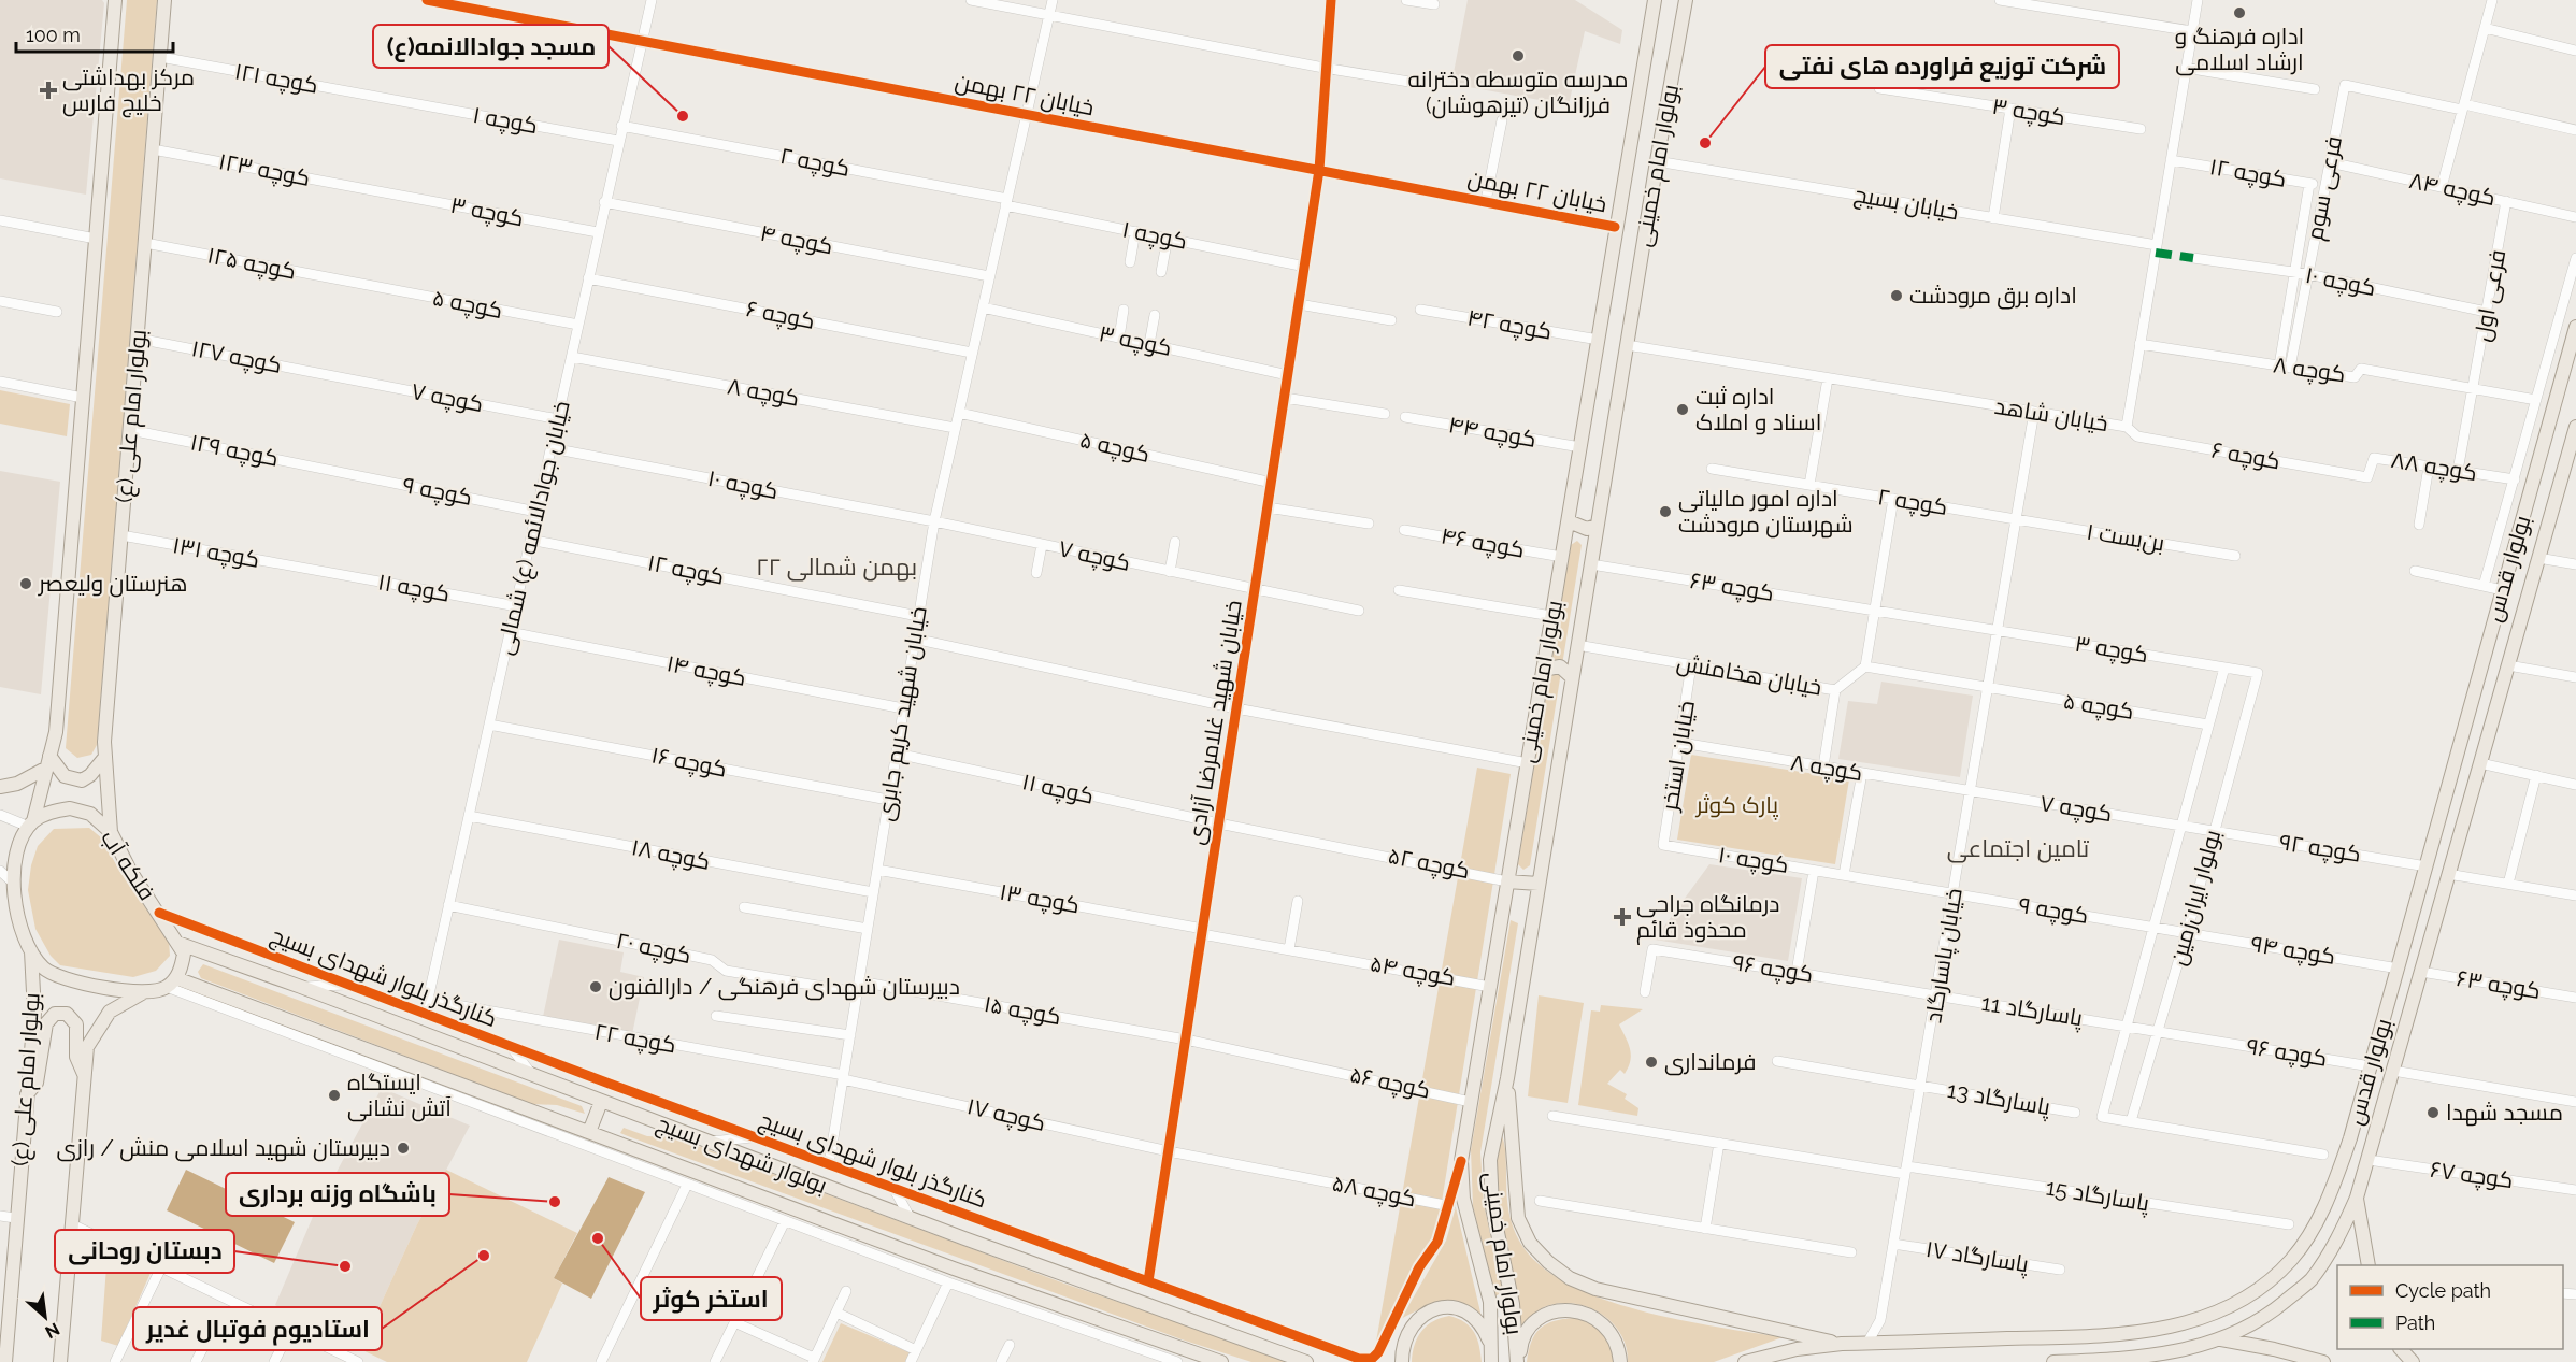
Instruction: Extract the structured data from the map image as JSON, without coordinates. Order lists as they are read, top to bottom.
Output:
{
  "streets": {
    "main road": [
      "بولوار امام خمینی",
      "بولوار امام علی (ع)",
      "بولوار قدس",
      "فلکه آب",
      "بولوار شهدای بسیج"
    ],
    "street": [
      "کوچه ۱۲۱",
      "خیابان ۲۲ بهمن",
      "کوچه ۳",
      "کوچه ۱",
      "کوچه ۲",
      "کوچه ۱۲۳",
      "کوچه ۱۲",
      "فرعی سوم",
      "کوچه ۸۴",
      "خیابان بسیج",
      "کوچه ۴",
      "کوچه ۱۲۵",
      "کوچه ۱۰",
      "فرعی اول",
      "کوچه ۵",
      "کوچه ۶",
      "کوچه ۴۲",
      "کوچه ۱۲۷",
      "کوچه ۸",
      "کوچه ۷",
      "خیابان شاهد",
      "کوچه ۴۴",
      "کوچه ۱۲۹",
      "کوچه ۸۸",
      "کوچه ۹",
      "خیابان جوادالائمه (ع) شمالی",
      "بن‌بست ۱",
      "کوچه ۴۶",
      "کوچه ۱۳۱",
      "کوچه ۶۳",
      "کوچه ۱۱",
      "کوچه ۱۴",
      "خیابان هخامنش",
      "خیابان شهید کریم جابری",
      "خیابان شهید غلامرضا آزادی",
      "خیابان استخر",
      "کوچه ۱۶",
      "کوچه ۹۲",
      "کوچه ۱۸",
      "کوچه ۵۲",
      "بولوار ایران‌زمین",
      "کوچه ۱۳",
      "کوچه ۲۰",
      "کوچه ۹۴",
      "خیابان پاسارگاد",
      "کوچه ۹۶",
      "کوچه ۵۴",
      "کنارگذر بلوار شهدای بسیج",
      "کوچه ۱۵",
      "پاسارگاد 11",
      "کوچه ۲۲",
      "کوچه ۵۶",
      "پاسارگاد 13",
      "کوچه ۱۷",
      "کوچه ۶۷",
      "کوچه ۵۸",
      "پاسارگاد 15",
      "پاسارگاد ۱۷"
    ]
  },
  "crossings": [
    ["کوچه ۱۲۱", "کوچه ۱"],
    ["کوچه ۱۲۱", "بولوار امام علی (ع)"],
    ["خیابان ۲۲ بهمن", "بولوار امام خمینی"],
    ["خیابان ۲۲ بهمن", "خیابان جوادالائمه (ع) شمالی"],
    ["خیابان ۲۲ بهمن", "خیابان شهید کریم جابری"],
    ["خیابان ۲۲ بهمن", "خیابان شهید غلامرضا آزادی"],
    ["کوچه ۳", "کوچه ۱۲۳"],
    ["کوچه ۳", "خیابان جوادالائمه (ع) شمالی"],
    ["کوچه ۳", "خیابان شهید کریم جابری"],
    ["کوچه ۳", "خیابان شهید غلامرضا آزادی"],
    ["کوچه ۳", "بولوار ایران‌زمین"],
    ["کوچه ۳", "خیابان پاسارگاد"],
    ["کوچه ۱", "کوچه ۲"],
    ["کوچه ۱", "خیابان جوادالائمه (ع) شمالی"],
    ["کوچه ۱", "خیابان شهید کریم جابری"],
    ["کوچه ۱", "خیابان شهید غلامرضا آزادی"],
    ["کوچه ۲", "خیابان جوادالائمه (ع) شمالی"],
    ["کوچه ۲", "بن‌بست ۱"],
    ["کوچه ۲", "خیابان شهید کریم جابری"],
    ["کوچه ۲", "خیابان پاسارگاد"],
    ["بولوار امام خمینی", "خیابان بسیج"],
    ["بولوار امام خمینی", "کوچه ۴۲"],
    ["بولوار امام خمینی", "خیابان شاهد"],
    ["بولوار امام خمینی", "کوچه ۴۴"],
    ["بولوار امام خمینی", "کوچه ۴۶"],
    ["بولوار امام خمینی", "کوچه ۶۳"],
    ["بولوار امام خمینی", "خیابان هخامنش"],
    ["بولوار امام خمینی", "کوچه ۵۲"],
    ["بولوار امام خمینی", "کوچه ۵۴"],
    ["بولوار امام خمینی", "کنارگذر بلوار شهدای بسیج"],
    ["بولوار امام خمینی", "کوچه ۵۶"],
    ["کوچه ۱۲۳", "بولوار امام علی (ع)"],
    ["کوچه ۱۲", "فرعی سوم"],
    ["کوچه ۱۲", "خیابان شاهد"],
    ["کوچه ۱۲", "خیابان جوادالائمه (ع) شمالی"],
    ["کوچه ۱۲", "خیابان شهید کریم جابری"],
    ["فرعی سوم", "کوچه ۸۴"],
    ["فرعی سوم", "کوچه ۱۰"],
    ["فرعی سوم", "کوچه ۸"],
    ["کوچه ۸۴", "فرعی اول"],
    ["خیابان بسیج", "خیابان شاهد"],
    ["کوچه ۴", "خیابان جوادالائمه (ع) شمالی"],
    ["کوچه ۴", "خیابان شهید کریم جابری"],
    ["کوچه ۱۲۵", "کوچه ۵"],
    ["کوچه ۱۲۵", "بولوار امام علی (ع)"],
    ["کوچه ۱۰", "فرعی اول"],
    ["کوچه ۱۰", "کوچه ۷"],
    ["کوچه ۱۰", "خیابان جوادالائمه (ع) شمالی"],
    ["کوچه ۱۰", "خیابان شهید کریم جابری"],
    ["کوچه ۱۰", "خیابان استخر"],
    ["فرعی اول", "کوچه ۸"],
    ["فرعی اول", "کوچه ۸۸"],
    ["کوچه ۵", "خیابان جوادالائمه (ع) شمالی"],
    ["کوچه ۵", "خیابان شهید کریم جابری"],
    ["کوچه ۵", "خیابان شهید غلامرضا آزادی"],
    ["کوچه ۵", "بولوار ایران‌زمین"],
    ["کوچه ۵", "خیابان پاسارگاد"],
    ["کوچه ۶", "خیابان شاهد"],
    ["کوچه ۶", "کوچه ۸۸"],
    ["کوچه ۶", "خیابان جوادالائمه (ع) شمالی"],
    ["کوچه ۶", "خیابان شهید کریم جابری"],
    ["کوچه ۱۲۷", "کوچه ۷"],
    ["کوچه ۱۲۷", "بولوار امام علی (ع)"],
    ["کوچه ۸", "کوچه ۷"],
    ["کوچه ۸", "خیابان شاهد"],
    ["کوچه ۸", "خیابان جوادالائمه (ع) شمالی"],
    ["کوچه ۸", "خیابان شهید کریم جابری"],
    ["کوچه ۸", "خیابان استخر"],
    ["کوچه ۸", "خیابان پاسارگاد"],
    ["کوچه ۷", "خیابان جوادالائمه (ع) شمالی"],
    ["کوچه ۷", "خیابان شهید کریم جابری"],
    ["کوچه ۷", "خیابان شهید غلامرضا آزادی"],
    ["کوچه ۷", "کوچه ۹۲"],
    ["کوچه ۷", "بولوار ایران‌زمین"],
    ["کوچه ۷", "خیابان پاسارگاد"],
    ["خیابان شاهد", "خیابان پاسارگاد"],
    ["بولوار امام علی (ع)", "کوچه ۱۲۹"],
    ["بولوار امام علی (ع)", "کوچه ۱۳۱"],
    ["بولوار امام علی (ع)", "فلکه آب"],
    ["کوچه ۱۲۹", "کوچه ۹"],
    ["کوچه ۹", "خیابان جوادالائمه (ع) شمالی"],
    ["کوچه ۹", "بولوار ایران‌زمین"],
    ["کوچه ۹", "کوچه ۹۴"],
    ["کوچه ۹", "خیابان پاسارگاد"],
    ["خیابان جوادالائمه (ع) شمالی", "کوچه ۱۱"],
    ["خیابان جوادالائمه (ع) شمالی", "کوچه ۱۴"],
    ["خیابان جوادالائمه (ع) شمالی", "کوچه ۱۶"],
    ["خیابان جوادالائمه (ع) شمالی", "کوچه ۱۸"],
    ["خیابان جوادالائمه (ع) شمالی", "کوچه ۲۰"],
    ["خیابان جوادالائمه (ع) شمالی", "کنارگذر بلوار شهدای بسیج"],
    ["خیابان جوادالائمه (ع) شمالی", "کوچه ۲۲"],
    ["بن‌بست ۱", "خیابان پاسارگاد"],
    ["کوچه ۱۳۱", "کوچه ۱۱"],
    ["بولوار قدس", "کوچه ۶۳"],
    ["بولوار قدس", "کوچه ۹۲"],
    ["بولوار قدس", "کوچه ۹۴"],
    ["بولوار قدس", "خیابان پاسارگاد"],
    ["بولوار قدس", "کوچه ۹۶"],
    ["بولوار قدس", "کوچه ۶۷"],
    ["کوچه ۱۱", "خیابان شهید کریم جابری"],
    ["کوچه ۱۱", "خیابان شهید غلامرضا آزادی"],
    ["کوچه ۱۱", "کوچه ۵۲"],
    ["کوچه ۱۴", "خیابان شهید کریم جابری"],
    ["خیابان هخامنش", "خیابان استخر"],
    ["خیابان شهید کریم جابری", "کوچه ۱۶"],
    ["خیابان شهید کریم جابری", "کوچه ۱۸"],
    ["خیابان شهید کریم جابری", "کوچه ۱۳"],
    ["خیابان شهید کریم جابری", "کوچه ۲۰"],
    ["خیابان شهید کریم جابری", "کنارگذر بلوار شهدای بسیج"],
    ["خیابان شهید کریم جابری", "کوچه ۱۵"],
    ["خیابان شهید کریم جابری", "کوچه ۲۲"],
    ["خیابان شهید کریم جابری", "کوچه ۱۷"],
    ["خیابان شهید غلامرضا آزادی", "کوچه ۵۲"],
    ["خیابان شهید غلامرضا آزادی", "کوچه ۱۳"],
    ["خیابان شهید غلامرضا آزادی", "کنارگذر بلوار شهدای بسیج"],
    ["خیابان شهید غلامرضا آزادی", "کوچه ۱۵"],
    ["خیابان شهید غلامرضا آزادی", "کوچه ۵۶"],
    ["خیابان شهید غلامرضا آزادی", "کوچه ۱۷"],
    ["خیابان شهید غلامرضا آزادی", "کوچه ۵۸"],
    ["کوچه ۹۲", "بولوار ایران‌زمین"],
    ["فلکه آب", "کنارگذر بلوار شهدای بسیج"],
    ["فلکه آب", "بولوار شهدای بسیج"],
    ["بولوار ایران‌زمین", "کوچه ۹۴"],
    ["بولوار ایران‌زمین", "کوچه ۹۶"],
    ["بولوار ایران‌زمین", "پاسارگاد 11"],
    ["کوچه ۲۰", "کوچه ۱۵"],
    ["خیابان پاسارگاد", "کوچه ۹۶"],
    ["خیابان پاسارگاد", "پاسارگاد 11"],
    ["خیابان پاسارگاد", "پاسارگاد 13"],
    ["خیابان پاسارگاد", "پاسارگاد 15"],
    ["خیابان پاسارگاد", "پاسارگاد ۱۷"],
    ["کوچه ۹۶", "پاسارگاد 11"],
    ["کنارگذر بلوار شهدای بسیج", "کوچه ۵۸"],
    ["کوچه ۱۵", "کوچه ۵۶"],
    ["کوچه ۲۲", "کوچه ۱۷"],
    ["کوچه ۱۷", "کوچه ۵۸"]
  ],
  "districts": ["۲۲ بهمن شمالی", "تامین اجتماعی"],
  "parks": ["پارک کوثر"],
  "places": {
    "other": [
      "اداره فرهنگ و ارشاد اسلامی",
      "مدرسه متوسطه دخترانه فرزانگان (تیزهوشان)",
      "مسجد جوادالانمه(ع)",
      "شرکت توزیع فراورده های نفتی",
      "اداره برق مرودشت",
      "اداره ثبت اسناد و املاک",
      "اداره امور مالیاتی شهرستان مرودشت",
      "هنرستان ولیعصر",
      "دبیرستان شهدای فرهنگی / دارالفنون",
      "فرمانداری",
      "ایستگاه آتش نشانی",
      "مسجد شهدا",
      "دبیرستان شهید اسلامی منش / رازی",
      "باشگاه وزنه برداری",
      "استخر کوثر",
      "استادیوم فوتبال غدیر",
      "دبستان روحانی"
    ],
    "health": ["مرکز بهداشتی خلیج فارس", "درمانگاه جراحی محذوذ قائم"]
  },
  "legend": ["Cycle path", "Path"],
  "scale_bar": "100 m",
  "north": "bottom right"
}
